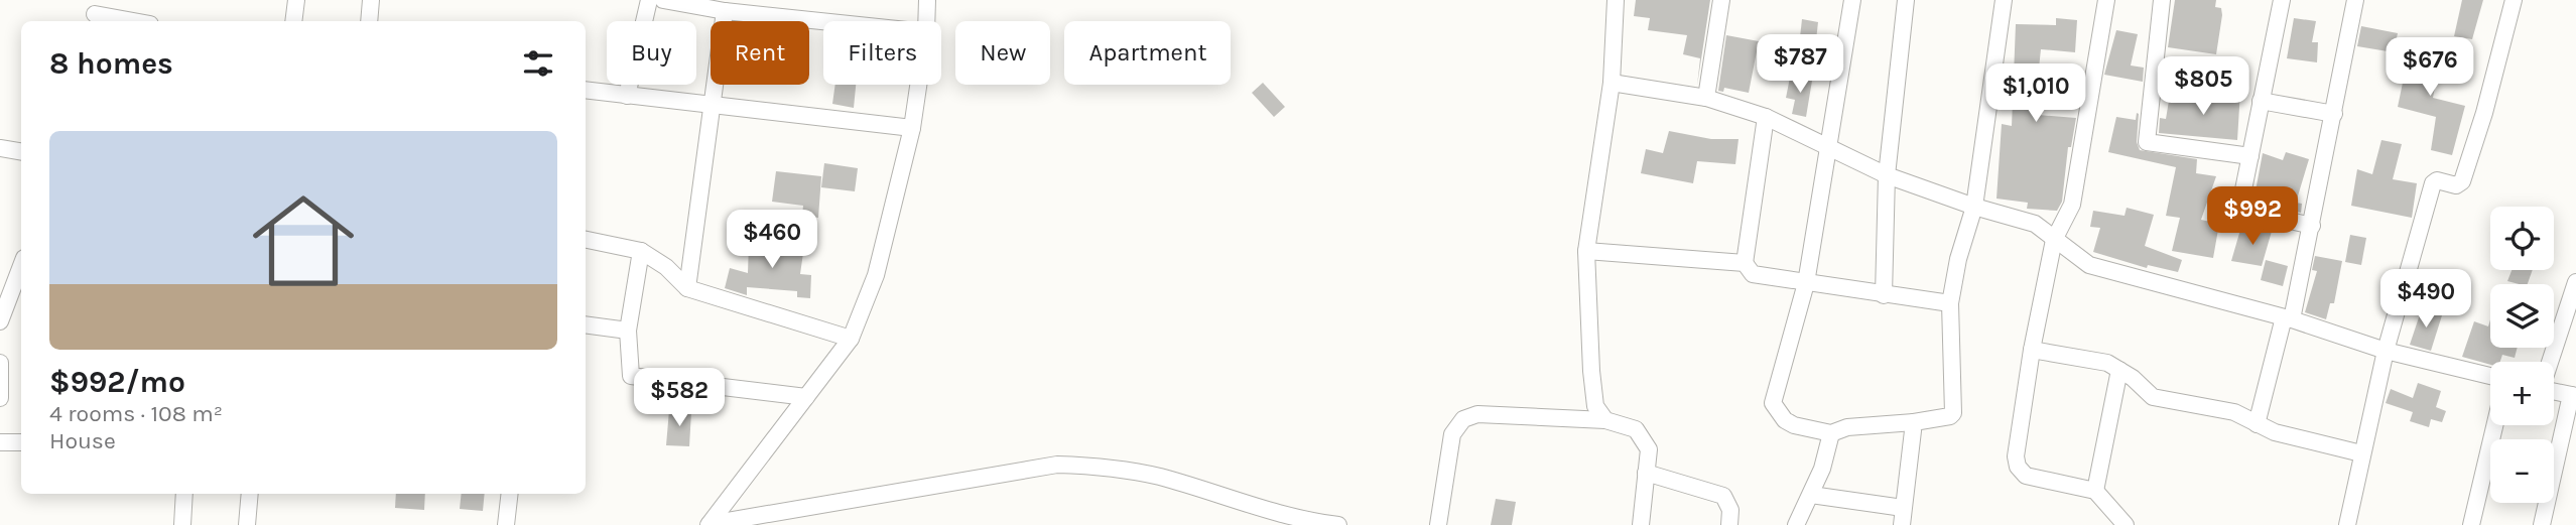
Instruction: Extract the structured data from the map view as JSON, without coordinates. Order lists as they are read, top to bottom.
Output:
{
  "page": {
    "chip": [
      "Buy",
      "Rent",
      "Filters",
      "New",
      "Apartment"
    ],
    "heading": "8 homes",
    "price": [
      "$787",
      "$676",
      "$805",
      "$1,010",
      "$992",
      "$460",
      "$490",
      "$582"
    ],
    "list": [
      {
        "name": "$992/mo",
        "note": "4 rooms · 108 m² · House"
      }
    ],
    "map_buttons": ["+", "−"]
  }
}
